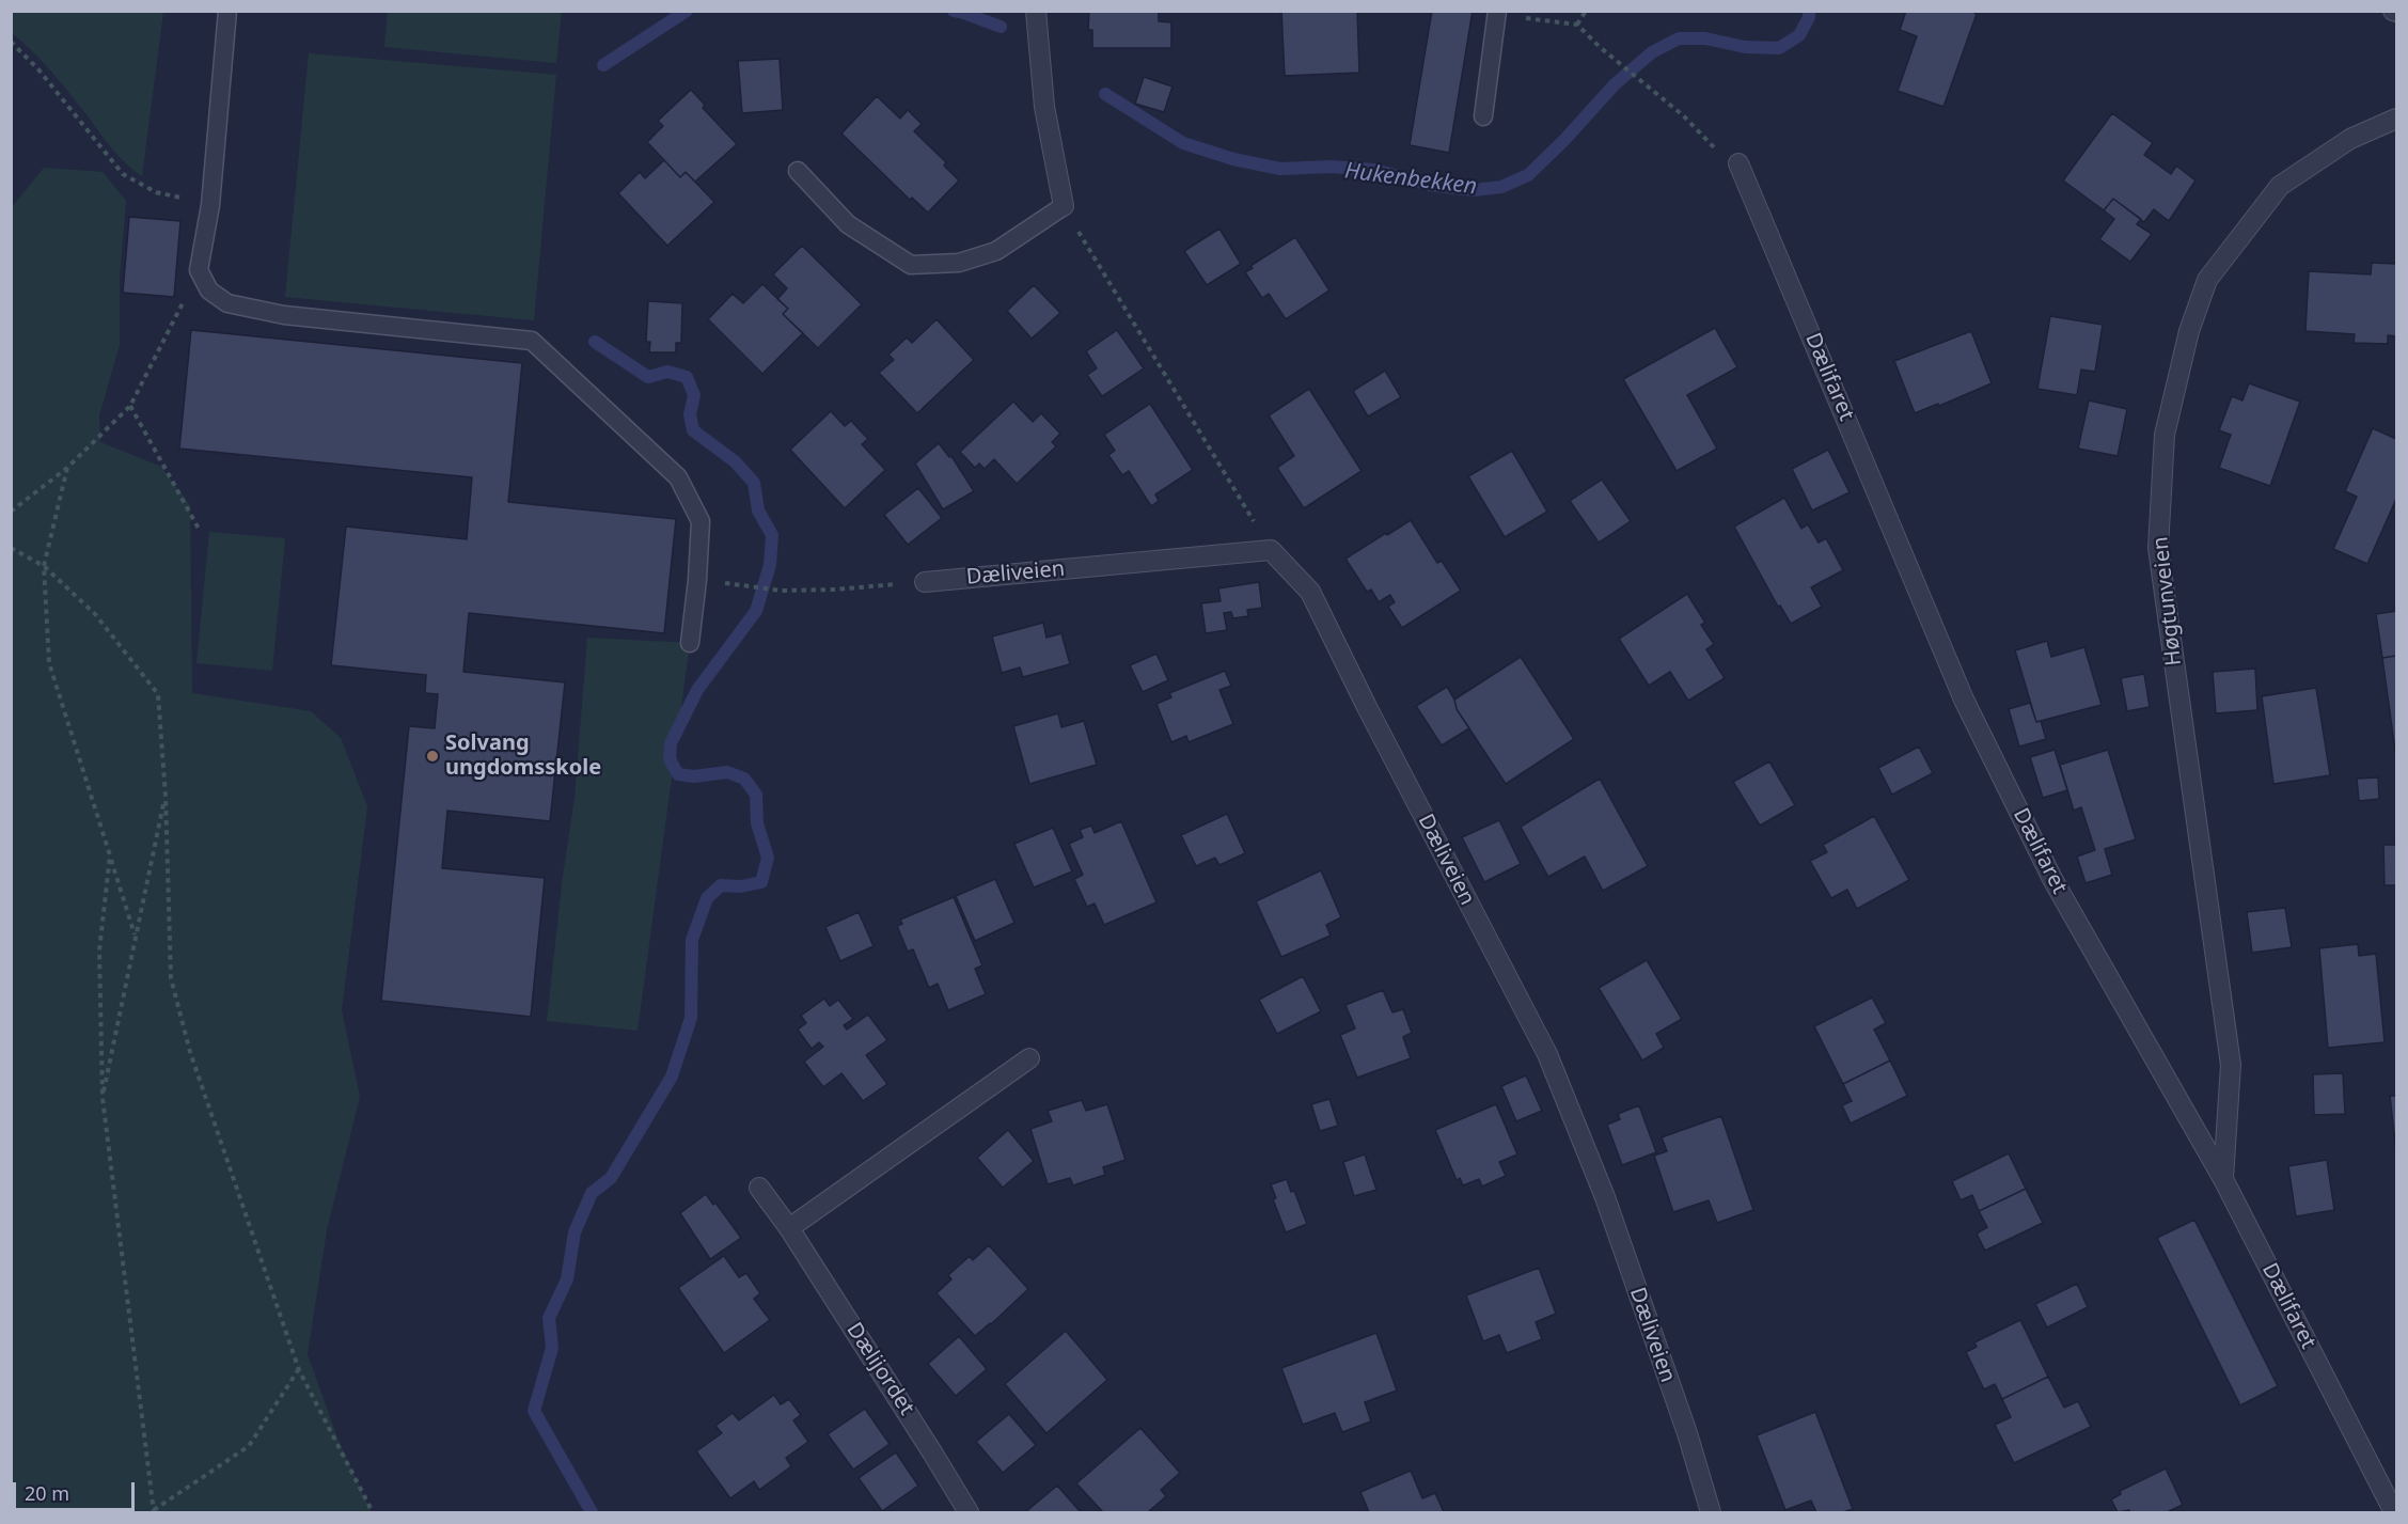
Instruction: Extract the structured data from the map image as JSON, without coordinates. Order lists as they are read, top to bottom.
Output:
{
  "streets": {
    "street": [
      "Dælifaret",
      "Dæliveien",
      "Høgtunveien",
      "Dælijordet"
    ]
  },
  "crossings": [
    ["Dælifaret", "Høgtunveien"]
  ],
  "water": ["Hukenbekken"],
  "places": ["Solvang ungdomsskole"],
  "scale_bar": "20 m"
}
